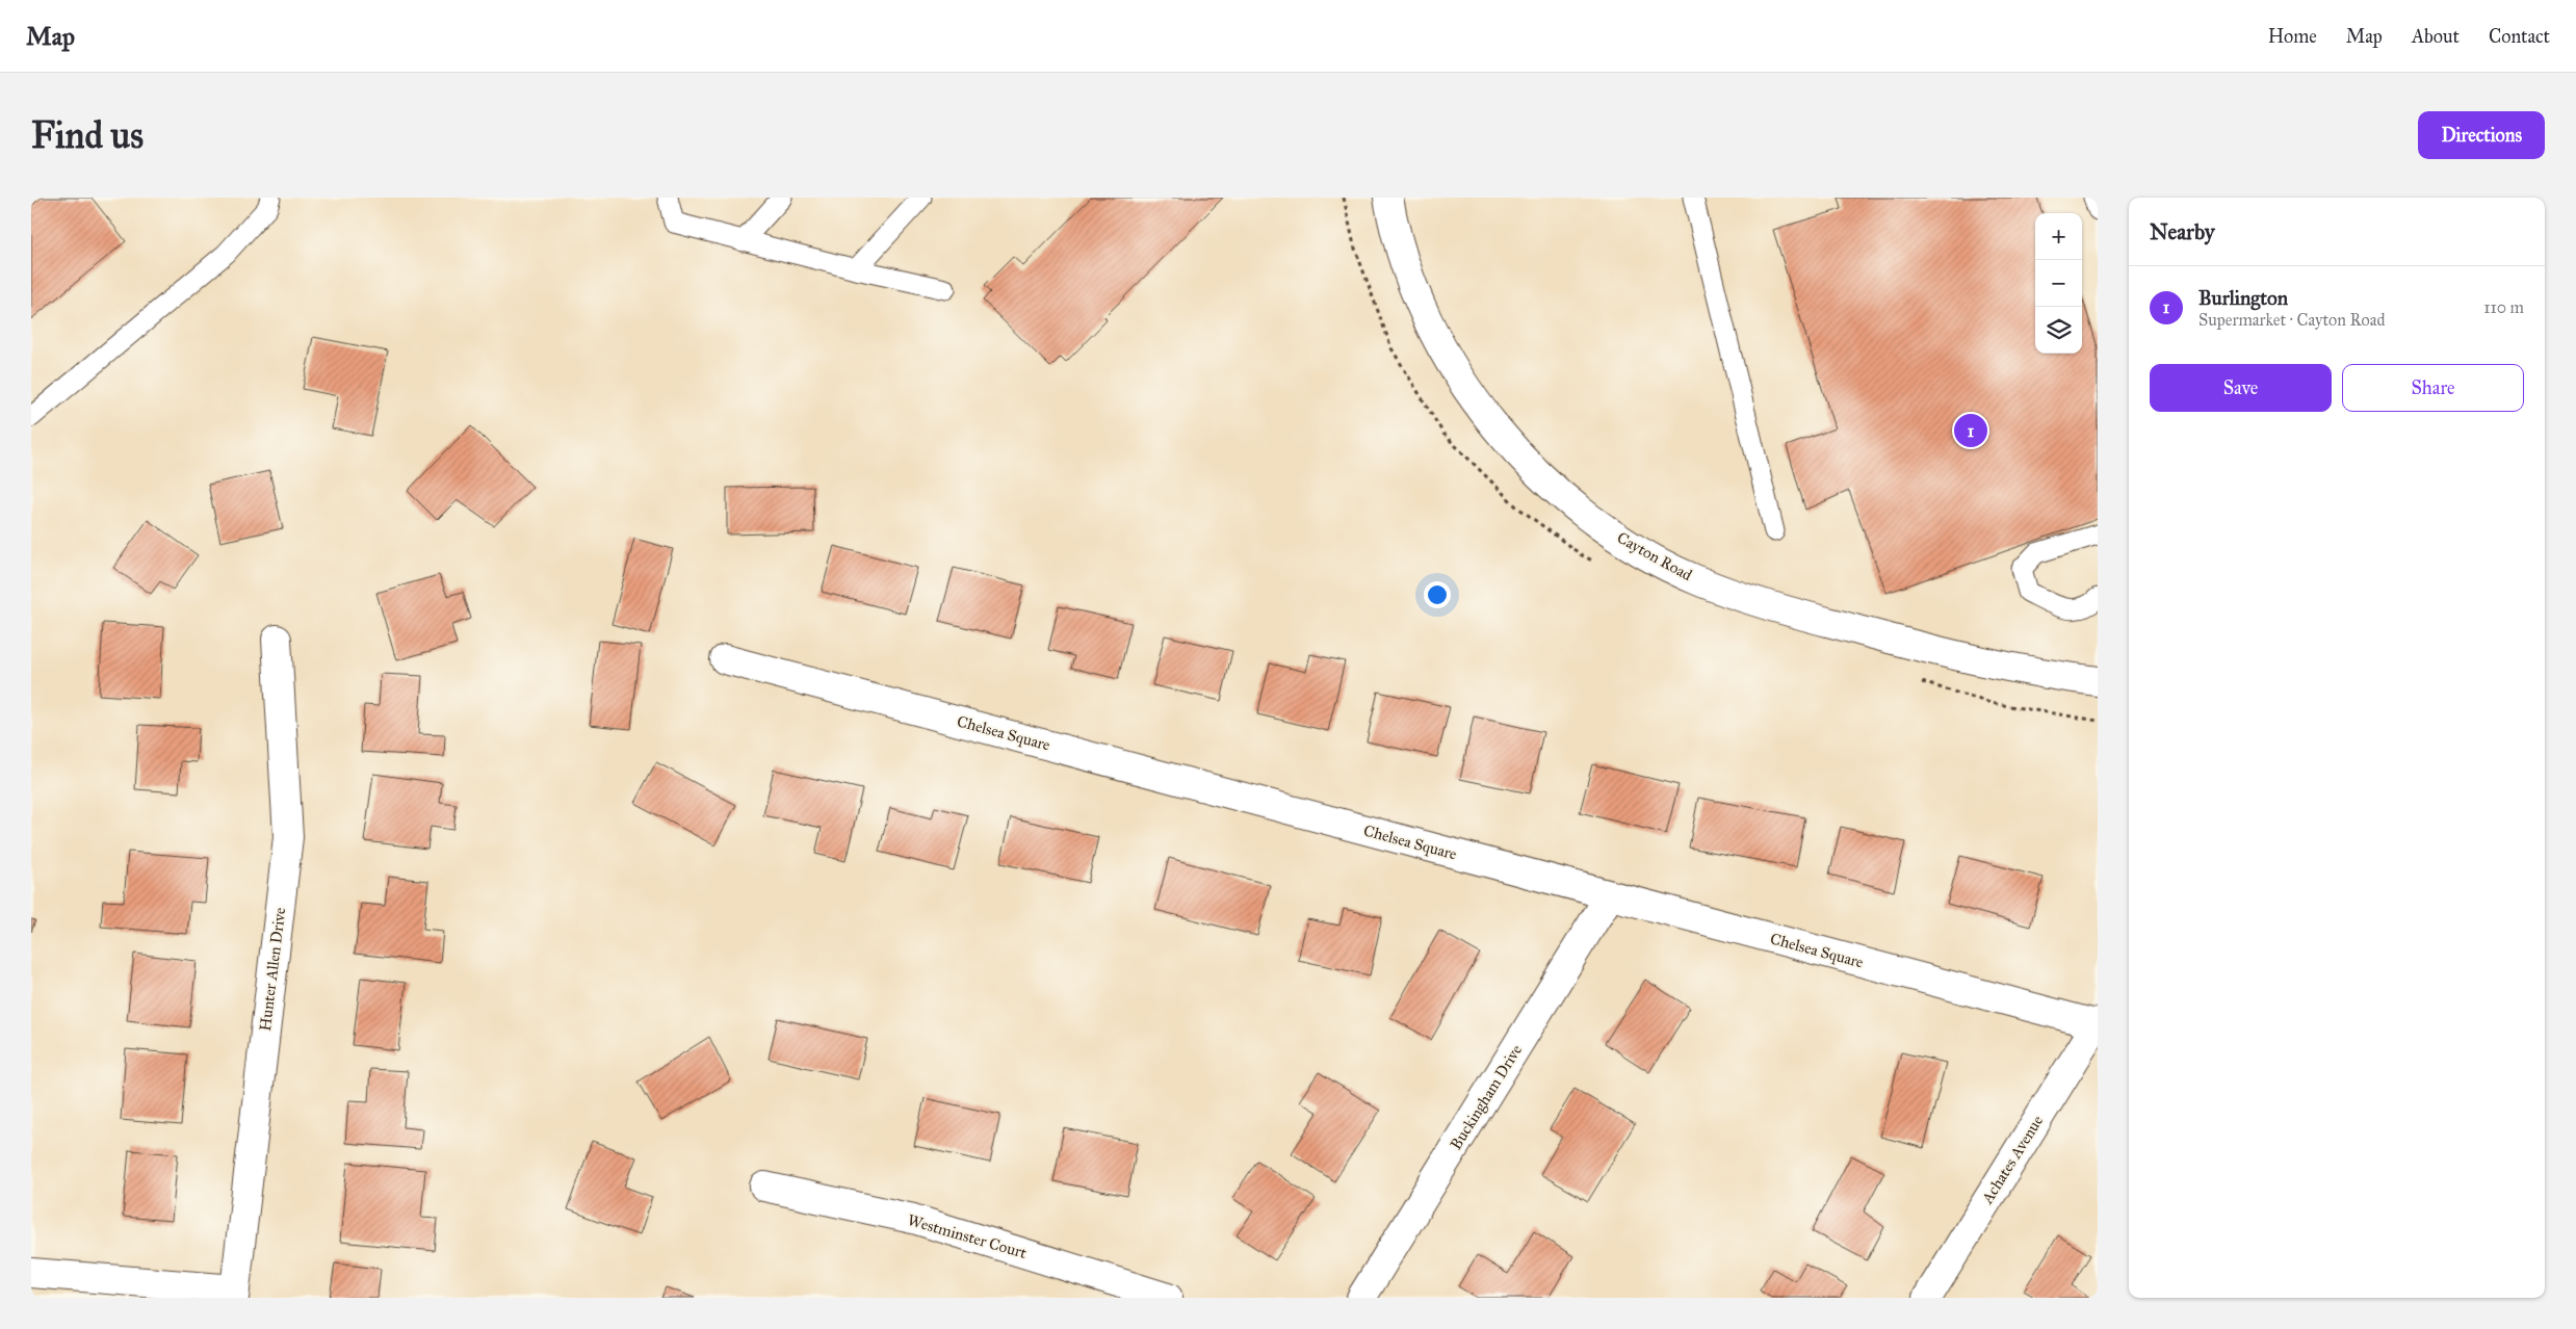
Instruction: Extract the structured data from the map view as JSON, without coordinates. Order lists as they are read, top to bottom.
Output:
{
  "streets": {
    "street": [
      "Cayton Road",
      "Chelsea Square",
      "Hunter Allen Drive",
      "Buckingham Drive",
      "Achates Avenue",
      "Westminster Court"
    ]
  },
  "crossings": [
    ["Chelsea Square", "Buckingham Drive"],
    ["Chelsea Square", "Achates Avenue"]
  ],
  "page": {
    "header": "Map",
    "nav": [
      "Home",
      "Map",
      "About",
      "Contact"
    ],
    "buttons": [
      "Directions",
      ["Save", "Share"]
    ],
    "title": "Find us",
    "heading": "Nearby",
    "map_buttons": ["+", "−"],
    "list": [
      {
        "mark": "1",
        "name": "Burlington",
        "note": "Supermarket · Cayton Road",
        "value": "110 m"
      }
    ],
    "pins": "1"
  }
}
